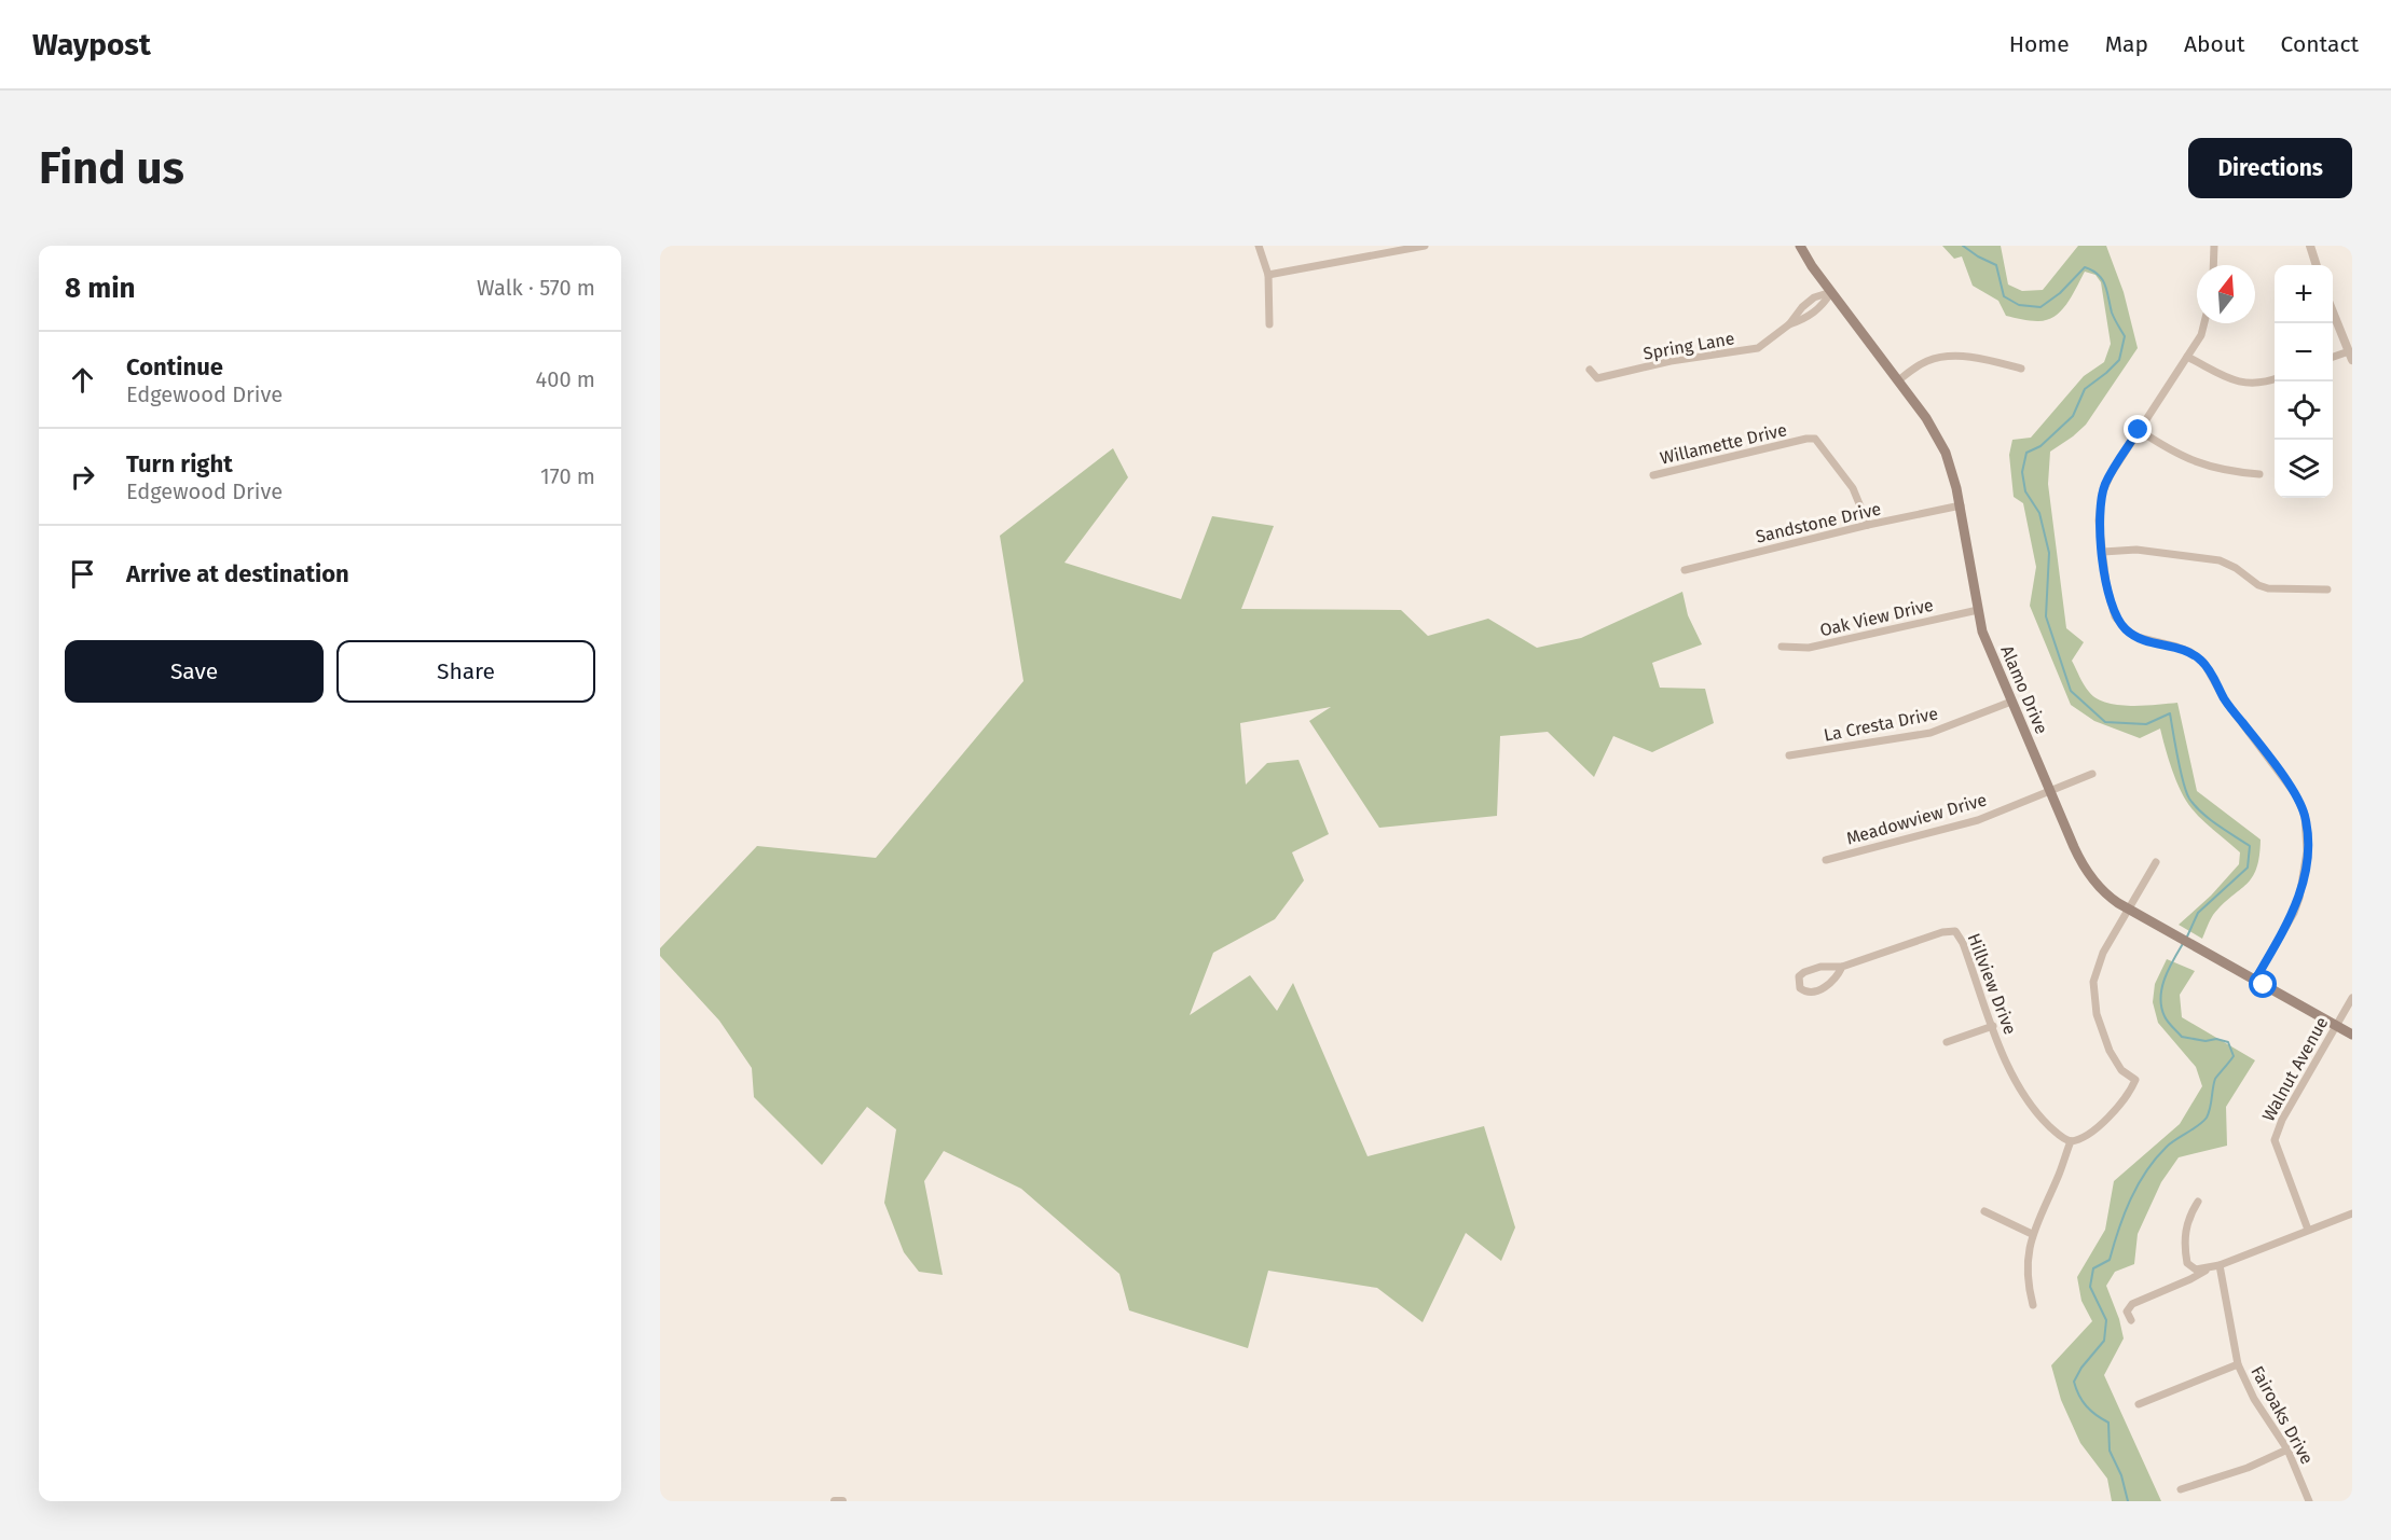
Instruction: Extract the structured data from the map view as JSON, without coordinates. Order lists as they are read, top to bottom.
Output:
{
  "streets": {
    "main road": ["Alamo Drive"],
    "street": [
      "Spring Lane",
      "Willamette Drive",
      "Sandstone Drive",
      "Oak View Drive",
      "La Cresta Drive",
      "Meadowview Drive",
      "Hillview Drive",
      "Walnut Avenue",
      "Fairoaks Drive"
    ]
  },
  "crossings": [
    ["Spring Lane", "Alamo Drive"],
    ["Willamette Drive", "Sandstone Drive"],
    ["Sandstone Drive", "Alamo Drive"],
    ["Oak View Drive", "Alamo Drive"],
    ["Alamo Drive", "La Cresta Drive"],
    ["Alamo Drive", "Meadowview Drive"],
    ["Alamo Drive", "Walnut Avenue"]
  ],
  "north": "top",
  "page": {
    "header": "Waypost",
    "nav": [
      "Home",
      "Map",
      "About",
      "Contact"
    ],
    "buttons": [
      "Directions",
      ["Save", "Share"]
    ],
    "title": "Find us",
    "heading": ["8 min", "Walk · 570 m"],
    "map_buttons": ["+", "−"],
    "list": [
      ["Continue", "Edgewood Drive", "400 m"],
      ["Turn right", "Edgewood Drive", "170 m"],
      "Arrive at destination"
    ]
  }
}
